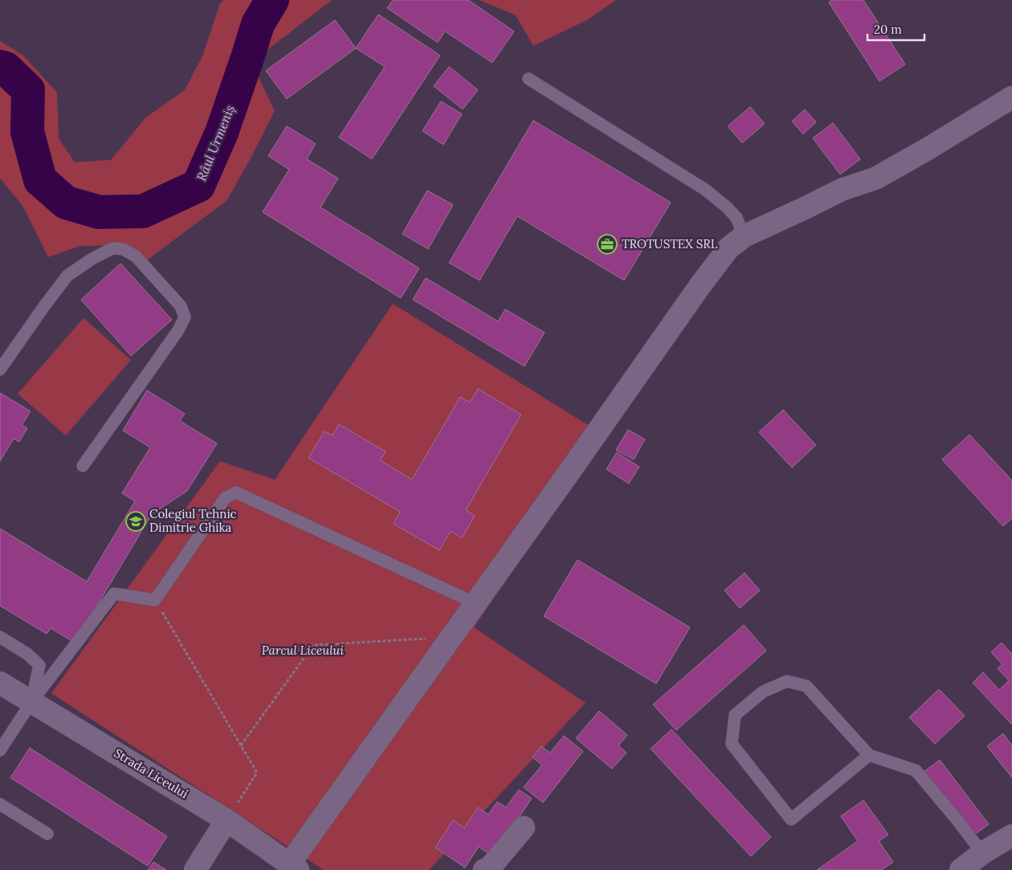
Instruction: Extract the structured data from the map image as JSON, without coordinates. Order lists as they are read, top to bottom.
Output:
{
  "streets": {
    "street": ["Strada Liceului"]
  },
  "water": ["Râul Urmeniș"],
  "parks": ["Parcul Liceului"],
  "places": {
    "office": ["TROTUSTEX SRL"],
    "school or university": ["Colegiul Tehnic Dimitrie Ghika"]
  },
  "scale_bar": "20 m"
}
